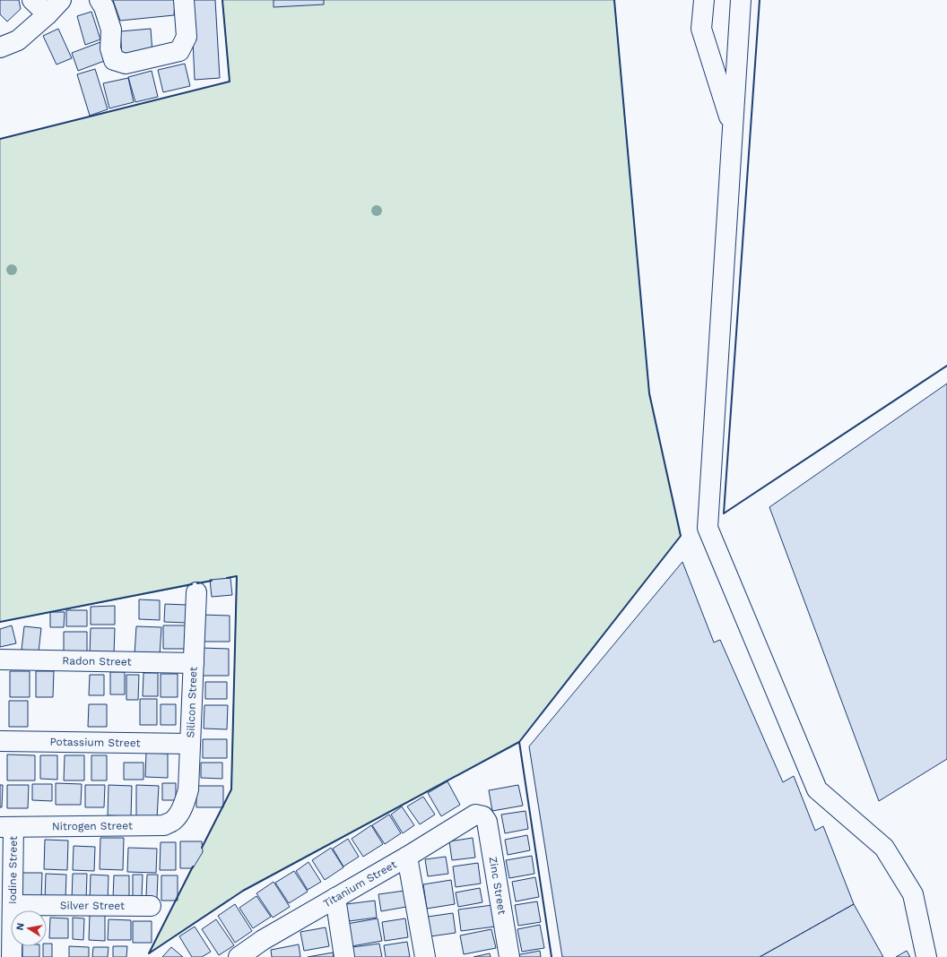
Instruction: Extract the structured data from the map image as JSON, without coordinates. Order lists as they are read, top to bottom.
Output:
{
  "streets": {
    "street": [
      "Radon Street",
      "Silicon Street",
      "Potassium Street",
      "Nitrogen Street",
      "Iodine Street",
      "Titanium Street",
      "Zinc Street",
      "Silver Street"
    ]
  },
  "crossings": [
    ["Radon Street", "Silicon Street"],
    ["Silicon Street", "Potassium Street"],
    ["Silicon Street", "Nitrogen Street"],
    ["Nitrogen Street", "Iodine Street"],
    ["Iodine Street", "Silver Street"],
    ["Titanium Street", "Zinc Street"]
  ],
  "north": "left"
}
